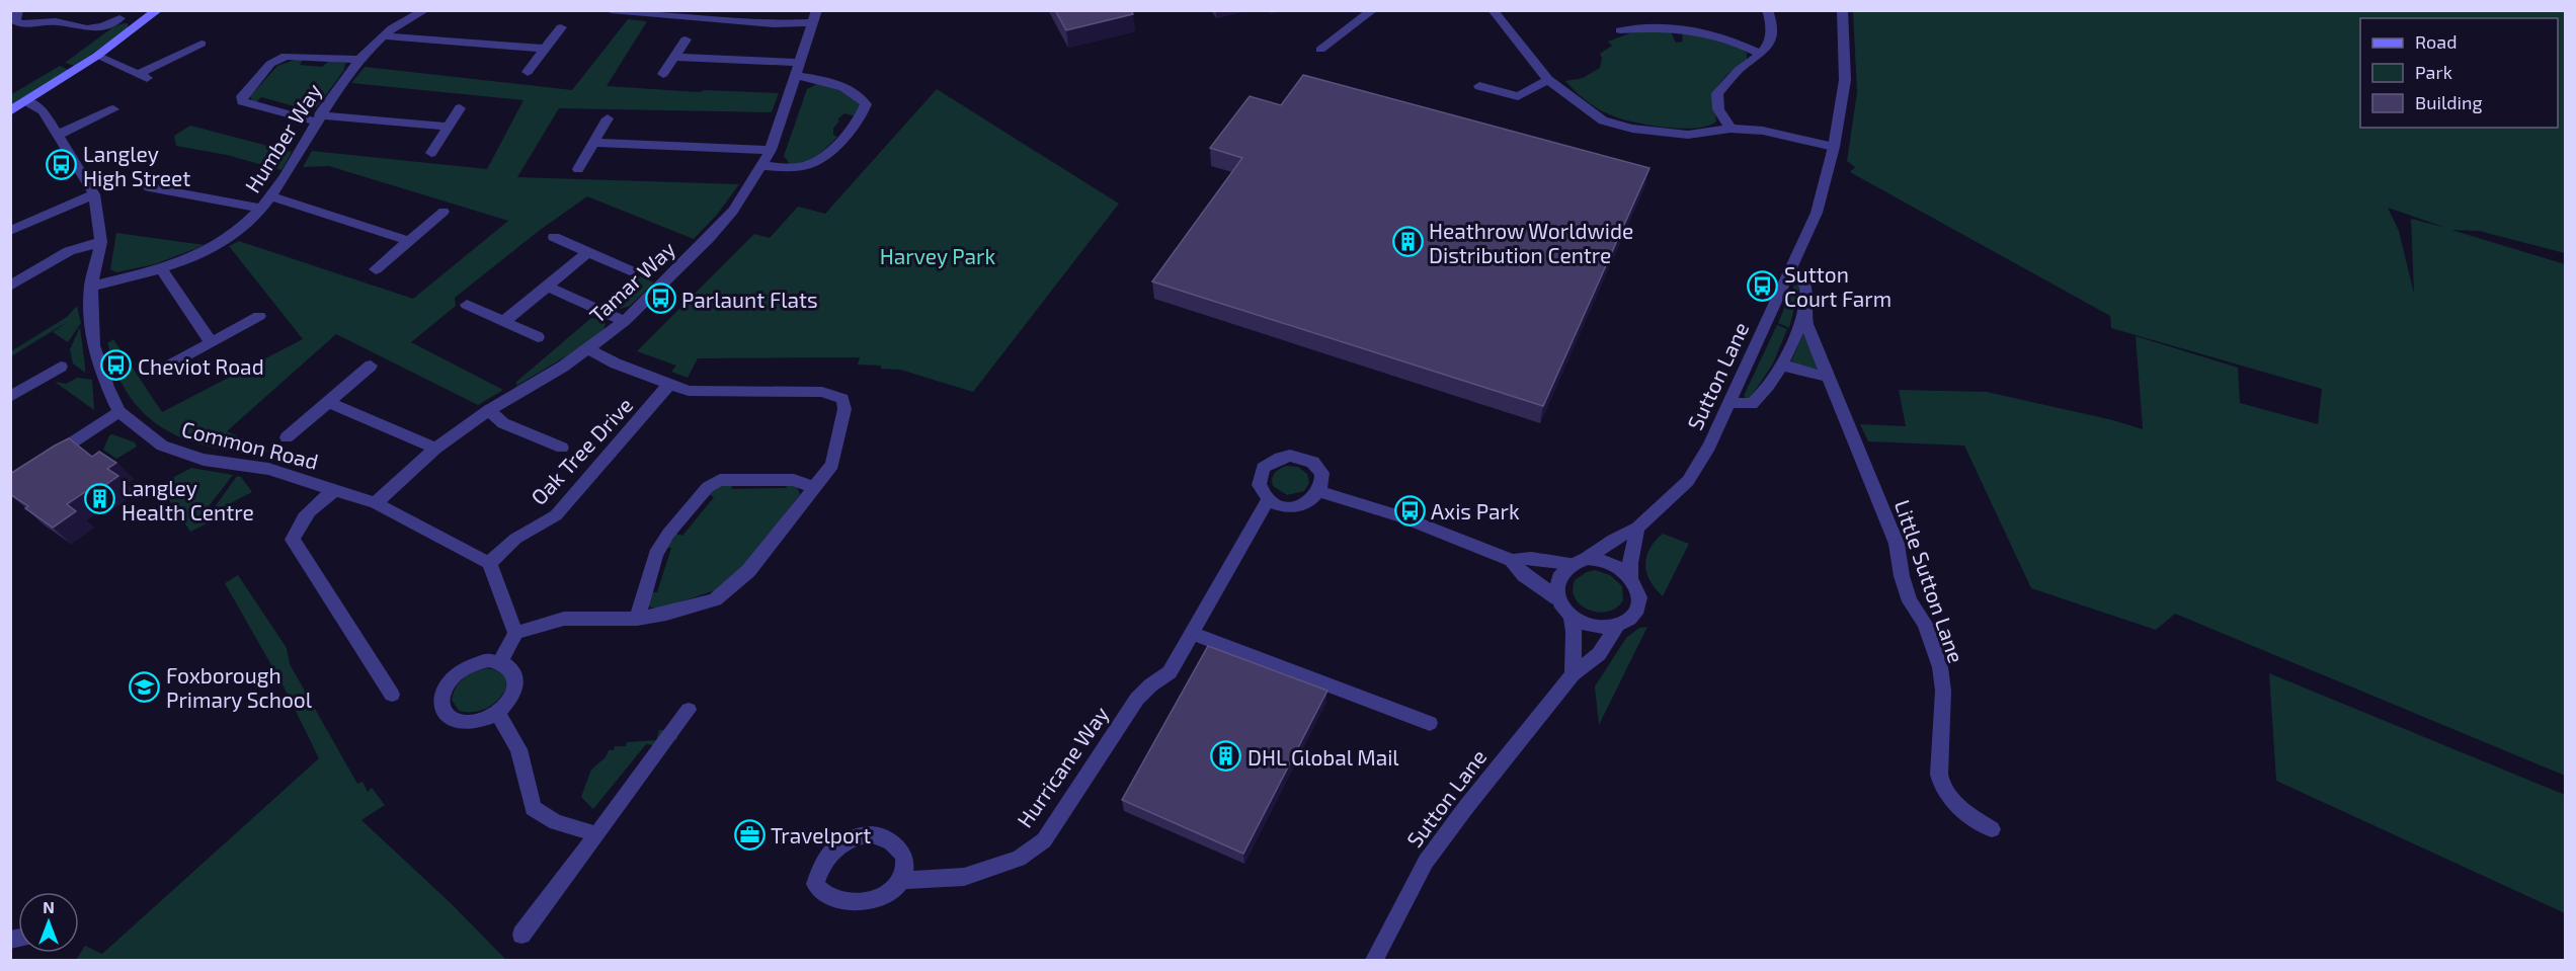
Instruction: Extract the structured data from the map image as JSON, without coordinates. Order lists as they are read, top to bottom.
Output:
{
  "streets": {
    "street": [
      "Humber Way",
      "Tamar Way",
      "Sutton Lane",
      "Common Road",
      "Oak Tree Drive",
      "Little Sutton Lane",
      "Hurricane Way"
    ]
  },
  "crossings": [
    ["Humber Way", "Common Road"],
    ["Tamar Way", "Common Road"],
    ["Sutton Lane", "Little Sutton Lane"],
    ["Common Road", "Oak Tree Drive"]
  ],
  "parks": ["Harvey Park"],
  "places": {
    "bus stop": [
      "Langley High Street",
      "Sutton Court Farm",
      "Parlaunt Flats",
      "Cheviot Road",
      "Axis Park"
    ],
    "building": ["Heathrow Worldwide Distribution Centre", "Langley Health Centre", "DHL Global Mail"],
    "school or university": ["Foxborough Primary School"],
    "office": ["Travelport"]
  },
  "legend": ["Road", "Park", "Building"],
  "north": "top"
}
